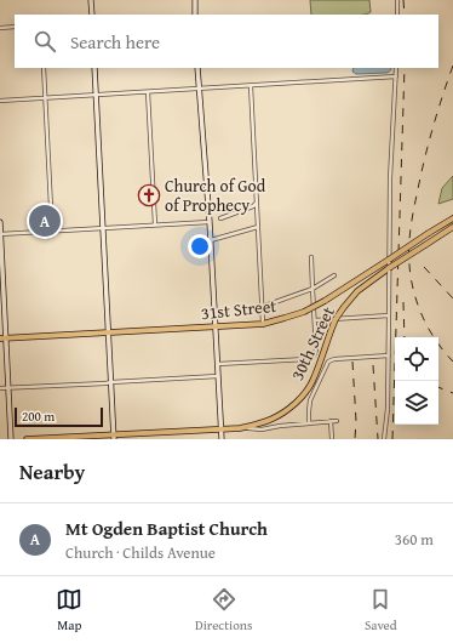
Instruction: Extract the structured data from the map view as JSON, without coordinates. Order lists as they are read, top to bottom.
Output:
{
  "streets": {
    "main road": ["31st Street", "30th Street"]
  },
  "places": {
    "church": ["Church of God of Prophecy"]
  },
  "scale_bar": "200 m",
  "page": {
    "search": "Search here",
    "pins": "A",
    "scale": "200 m",
    "heading": "Nearby",
    "list": [
      {
        "mark": "A",
        "name": "Mt Ogden Baptist Church",
        "note": "Church · Childs Avenue",
        "value": "360 m"
      }
    ],
    "nav": ["Map", "Directions", "Saved"]
  }
}
